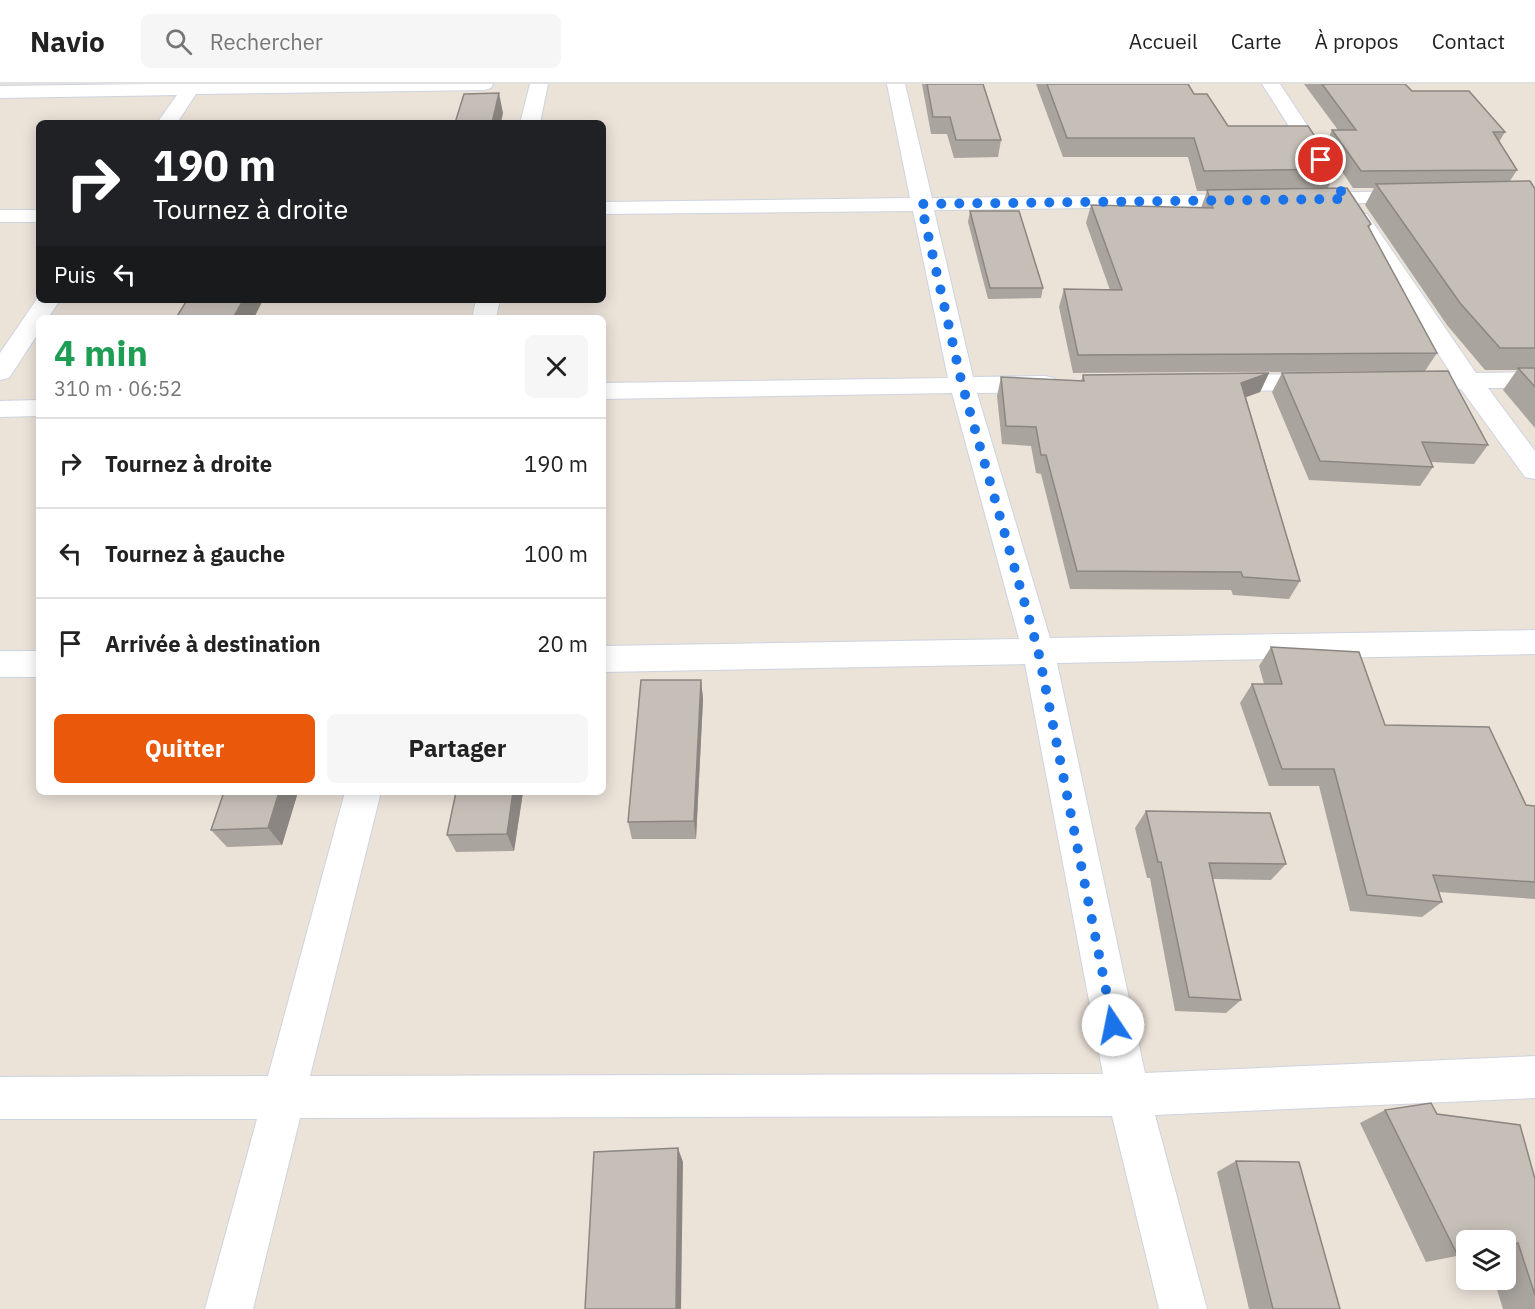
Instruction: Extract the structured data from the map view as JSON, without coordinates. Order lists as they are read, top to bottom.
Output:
{
  "page": {
    "header": "Navio",
    "search": "Rechercher",
    "nav": [
      "Accueil",
      "Carte",
      "À propos",
      "Contact"
    ],
    "turn": ["190 m", "Tournez à droite"],
    "then": "Puis",
    "heading": ["4 min", "310 m · 06:52"],
    "list": [
      {
        "name": "Tournez à droite",
        "value": "190 m"
      },
      {
        "name": "Tournez à gauche",
        "value": "100 m"
      },
      {
        "name": "Arrivée à destination",
        "value": "20 m"
      }
    ],
    "buttons": ["Quitter", "Partager"]
  }
}
